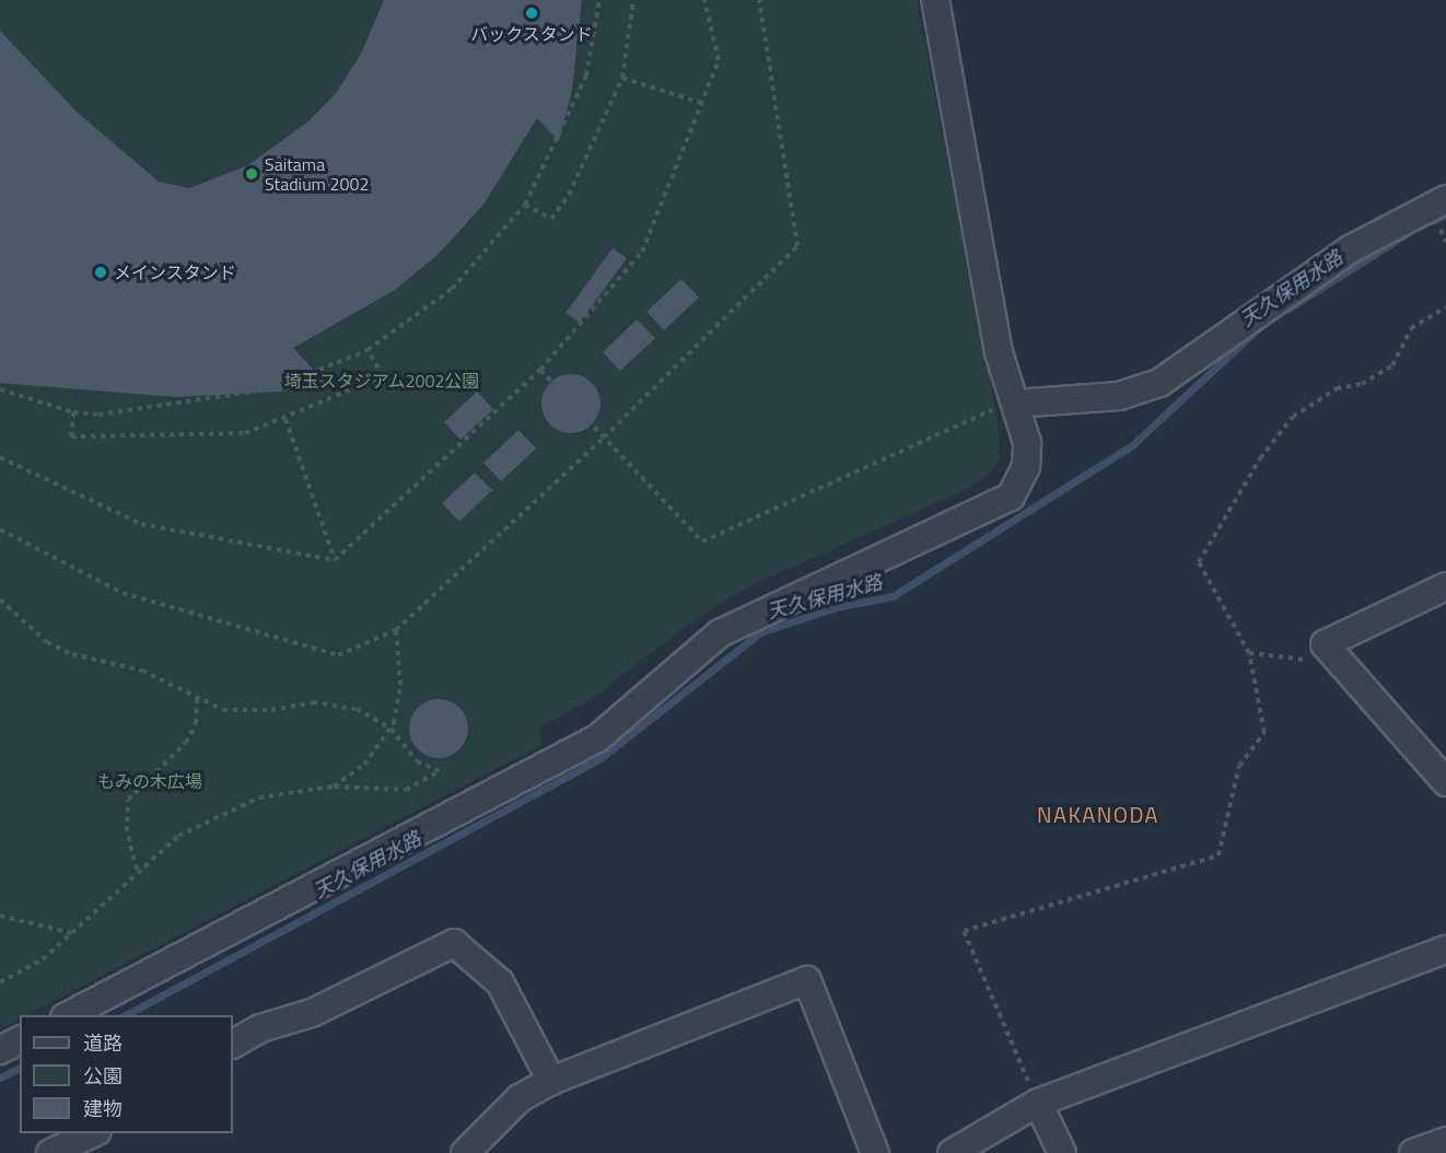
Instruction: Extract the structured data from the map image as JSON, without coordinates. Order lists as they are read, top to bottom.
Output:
{
  "districts": ["NAKANODA"],
  "water": ["天久保用水路"],
  "parks": ["埼玉スタジアム2002公園", "もみの木広場"],
  "places": ["バックスタンド", "Saitama Stadium 2002", "メインスタンド"],
  "legend": ["道路", "公園", "建物"]
}
